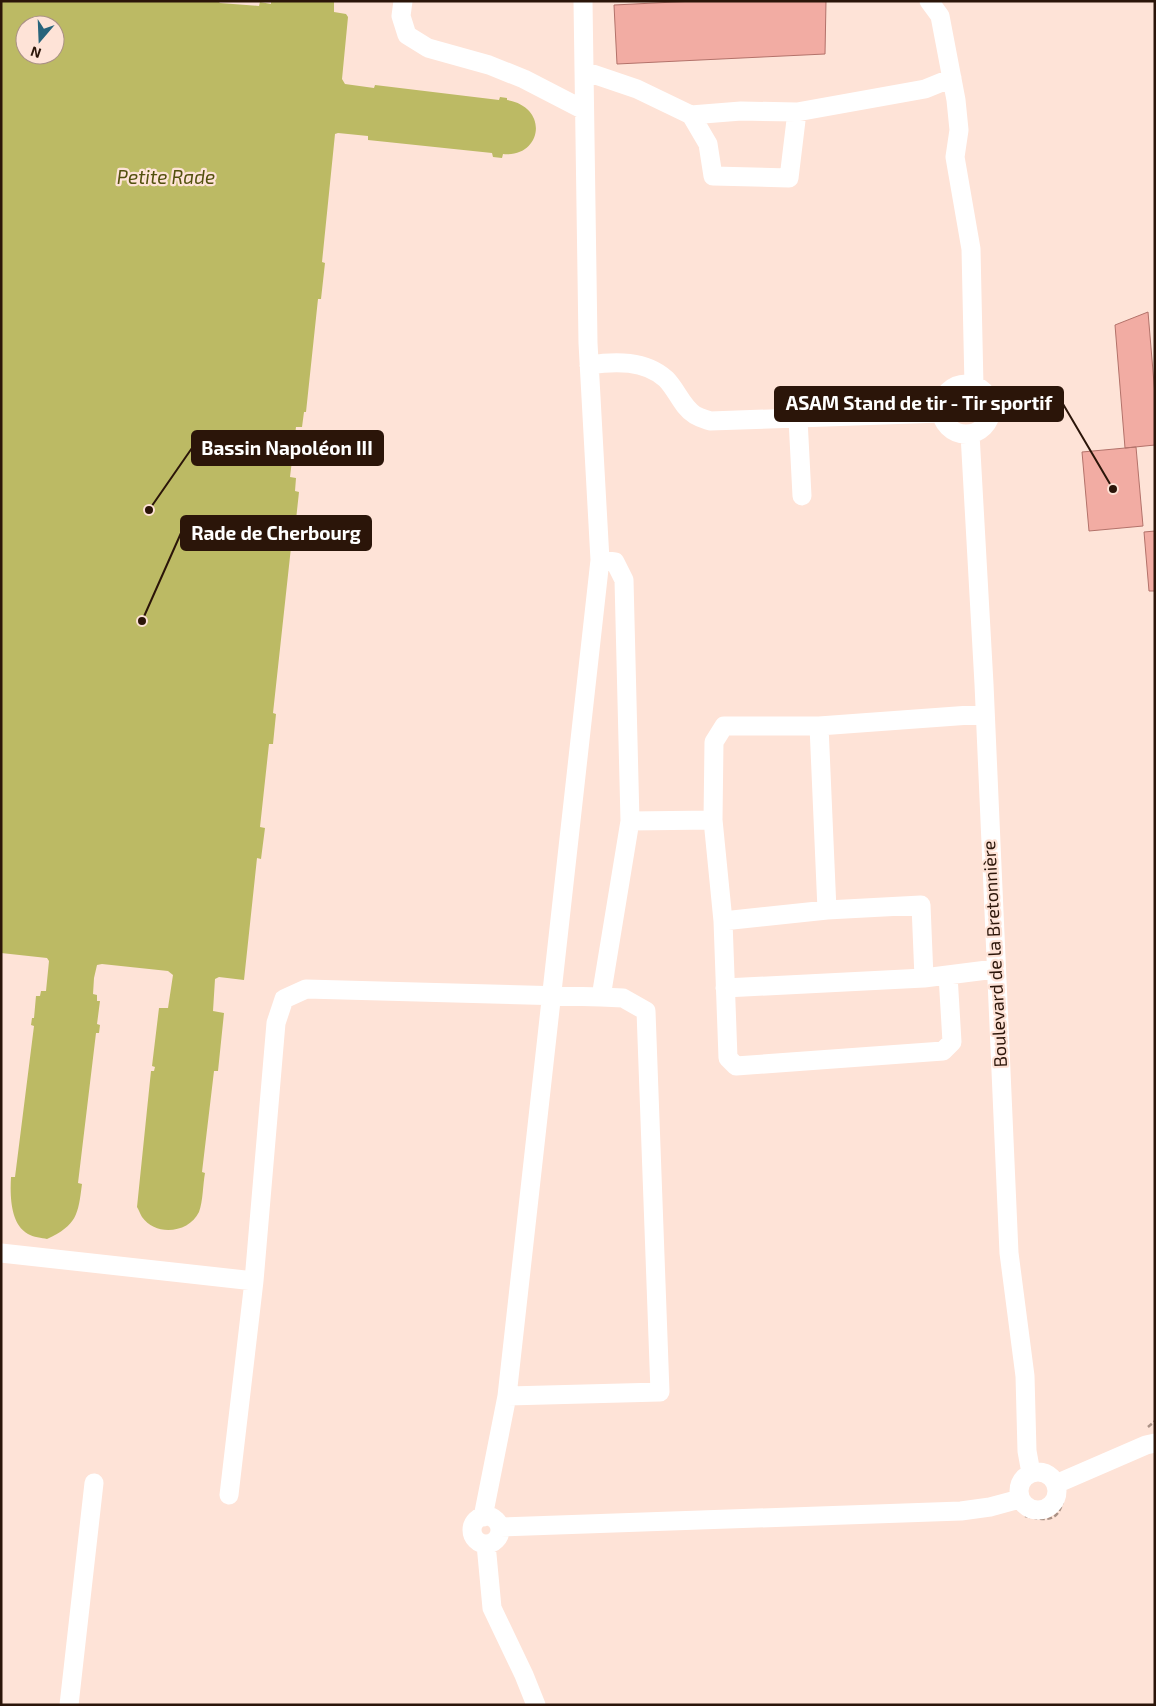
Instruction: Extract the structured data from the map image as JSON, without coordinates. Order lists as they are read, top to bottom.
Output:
{
  "streets": {
    "lane": ["Boulevard de la Bretonnière"]
  },
  "water": ["Petite Rade"],
  "places": ["ASAM Stand de tir - Tir sportif", "Bassin Napoléon III", "Rade de Cherbourg"],
  "north": "bottom"
}
